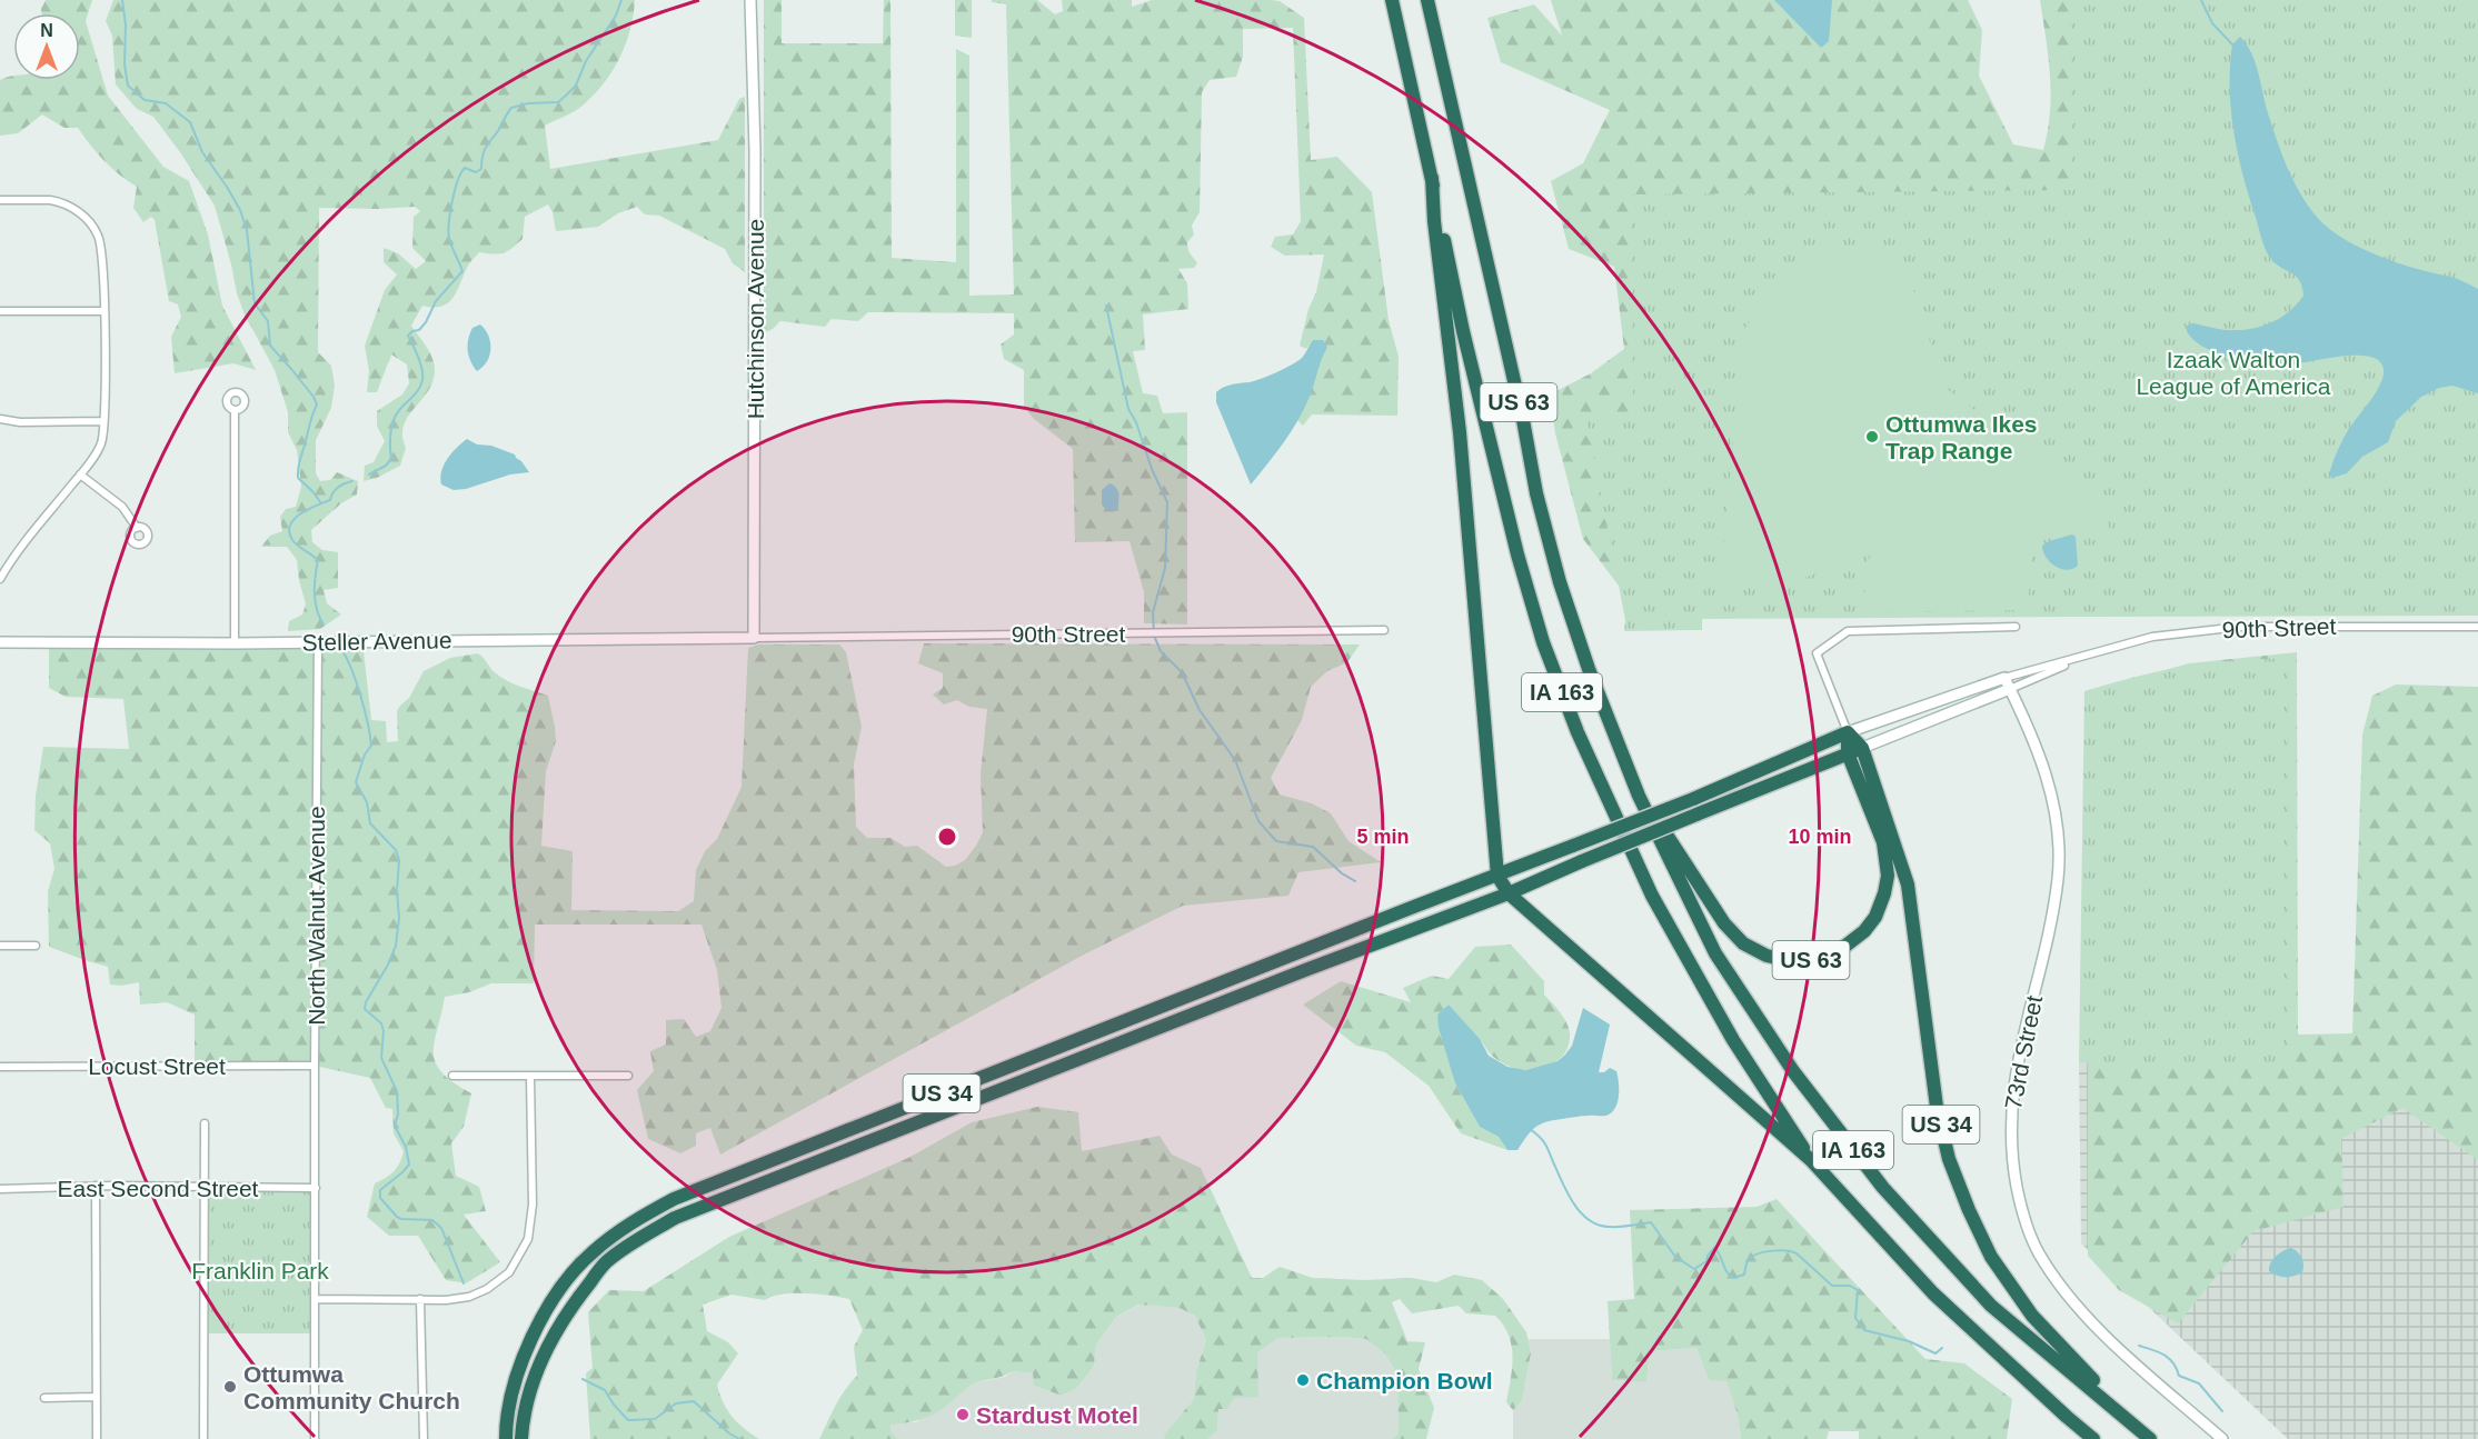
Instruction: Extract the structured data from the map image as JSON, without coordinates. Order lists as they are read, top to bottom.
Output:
{
  "streets": {
    "highway": ["US 63", "IA 163", "US 34"],
    "street": [
      "Hutchinson Avenue",
      "90th Street",
      "Steller Avenue",
      "North Walnut Avenue",
      "73rd Street",
      "Locust Street",
      "East Second Street"
    ]
  },
  "crossings": [
    ["Hutchinson Avenue", "90th Street"],
    ["Hutchinson Avenue", "Steller Avenue"],
    ["US 63", "IA 163"],
    ["US 63", "US 34"],
    ["90th Street", "Steller Avenue"],
    ["90th Street", "73rd Street"],
    ["90th Street", "US 34"],
    ["Steller Avenue", "North Walnut Avenue"],
    ["IA 163", "US 34"],
    ["North Walnut Avenue", "Locust Street"],
    ["North Walnut Avenue", "East Second Street"]
  ],
  "parks": ["Izaak Walton League of America", "Franklin Park"],
  "places": [
    "Ottumwa Ikes Trap Range",
    "Champion Bowl",
    "Ottumwa Community Church",
    "Stardust Motel"
  ],
  "north": "top",
  "rings": ["5 min", "10 min"]
}
